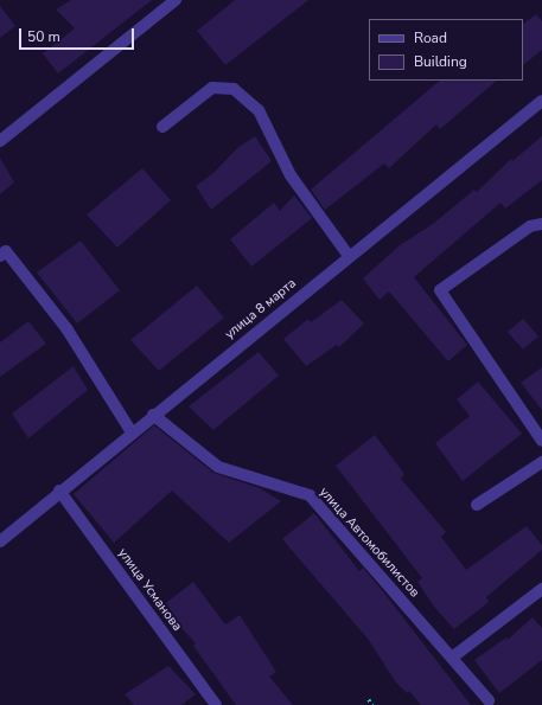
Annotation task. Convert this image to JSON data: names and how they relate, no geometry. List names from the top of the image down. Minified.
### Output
{"streets":{"street":["улица 8 марта","улица Автомобилистов","улица Усманова"]},"crossings":[["улица 8 марта","улица Автомобилистов"],["улица 8 марта","улица Усманова"]],"legend":["Road","Building"],"scale_bar":"50 m"}
